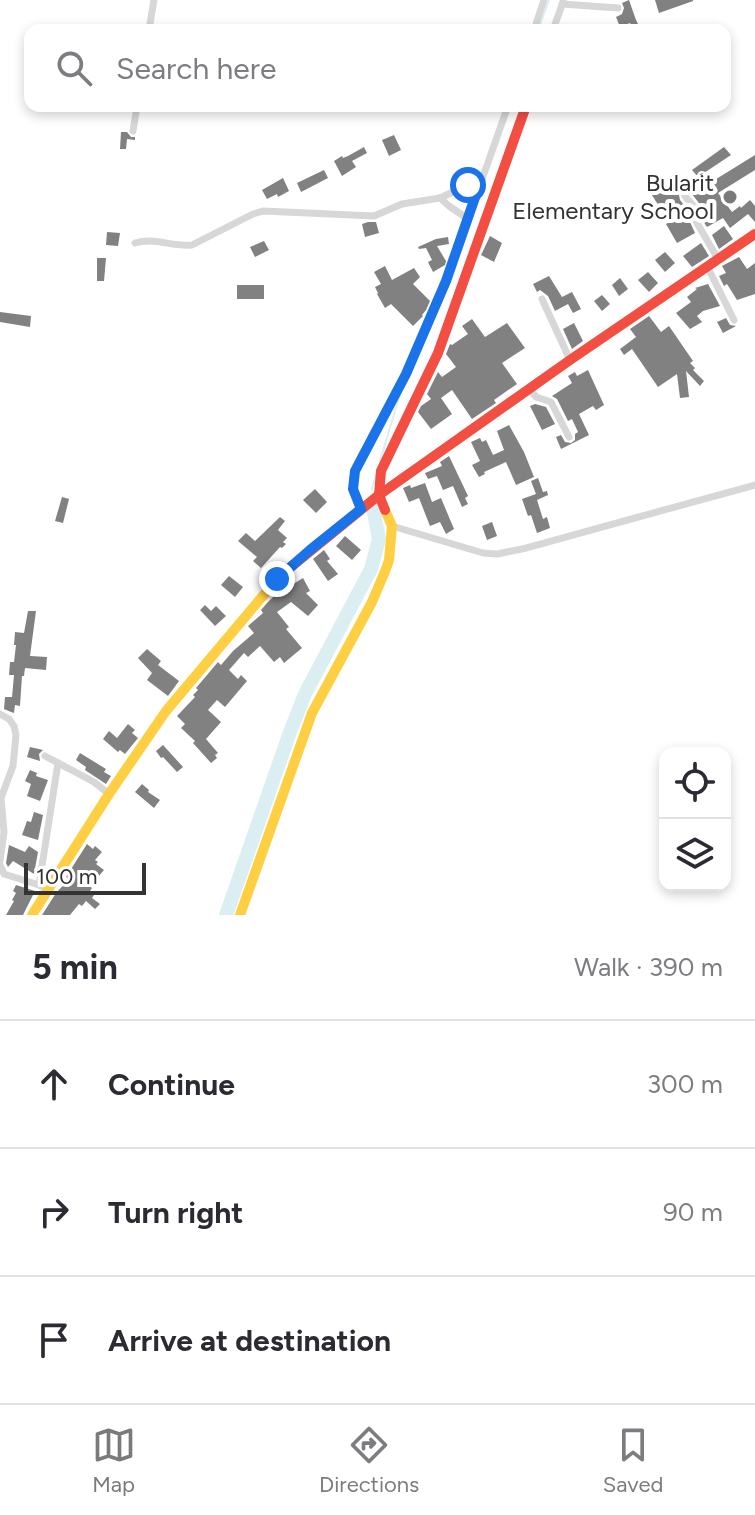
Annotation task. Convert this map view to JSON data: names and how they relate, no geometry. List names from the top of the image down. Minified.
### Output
{"places":["Bularit Elementary School"],"scale_bar":"100 m","page":{"search":"Search here","scale":"100 m","heading":["5 min","Walk · 390 m"],"list":[["Continue","300 m"],["Turn right","90 m"],"Arrive at destination"],"nav":["Map","Directions","Saved"]}}
